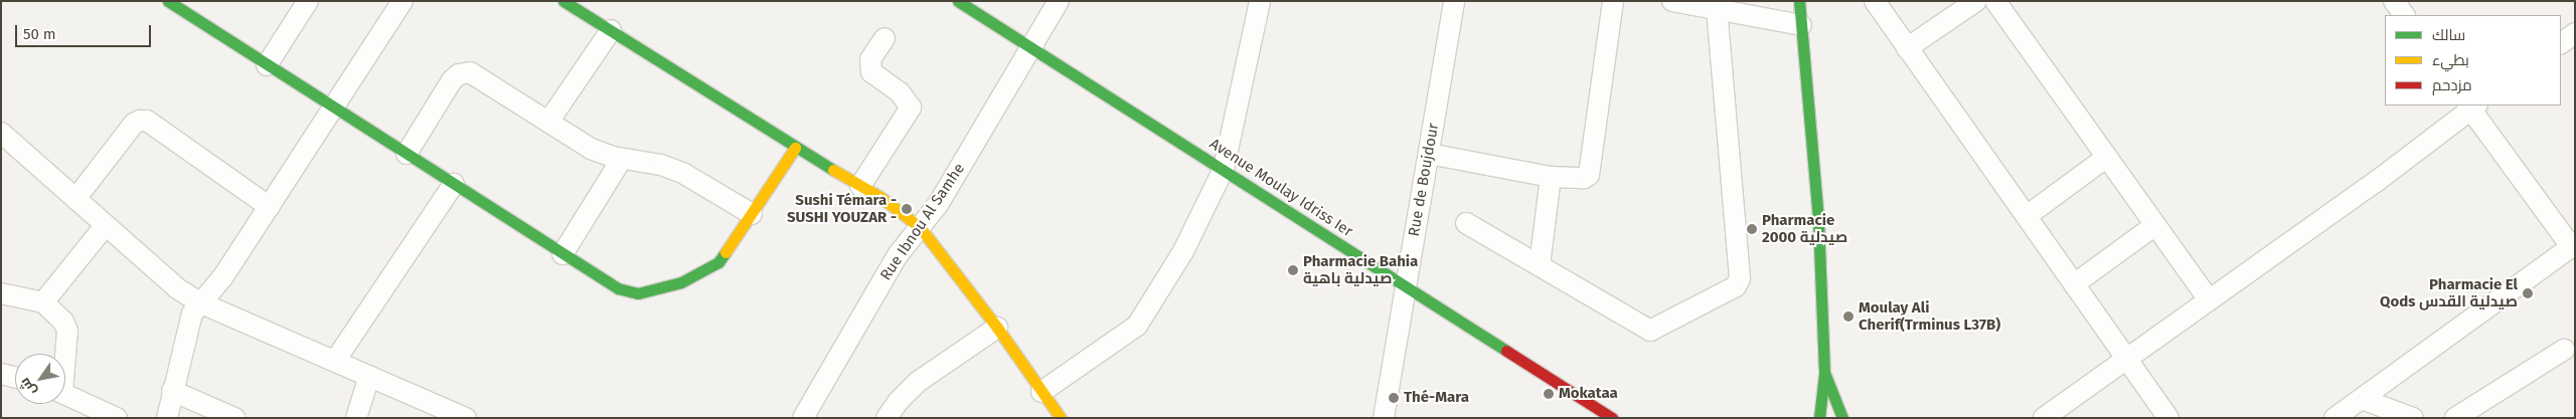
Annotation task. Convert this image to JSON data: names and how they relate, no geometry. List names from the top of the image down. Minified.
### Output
{"streets":{"street":["Rue de Boujdour","Avenue Moulay Idriss Ier","Rue Ibnou Al Samhe"]},"crossings":[["Rue de Boujdour","Avenue Moulay Idriss Ier"],["Avenue Moulay Idriss Ier","Rue Ibnou Al Samhe"]],"places":["Sushi Témara - SUSHI YOUZAR -","Pharmacie 2000 صيدلية","Pharmacie Bahia صيدلية باهية","Pharmacie El Qods صيدلية القدس","Moulay Ali Cherif(Trminus L37B)","Mokataa","Thé-Mara"],"legend":["سالك","بطيء","مزدحم"],"scale_bar":"50 m","north":"bottom left"}
